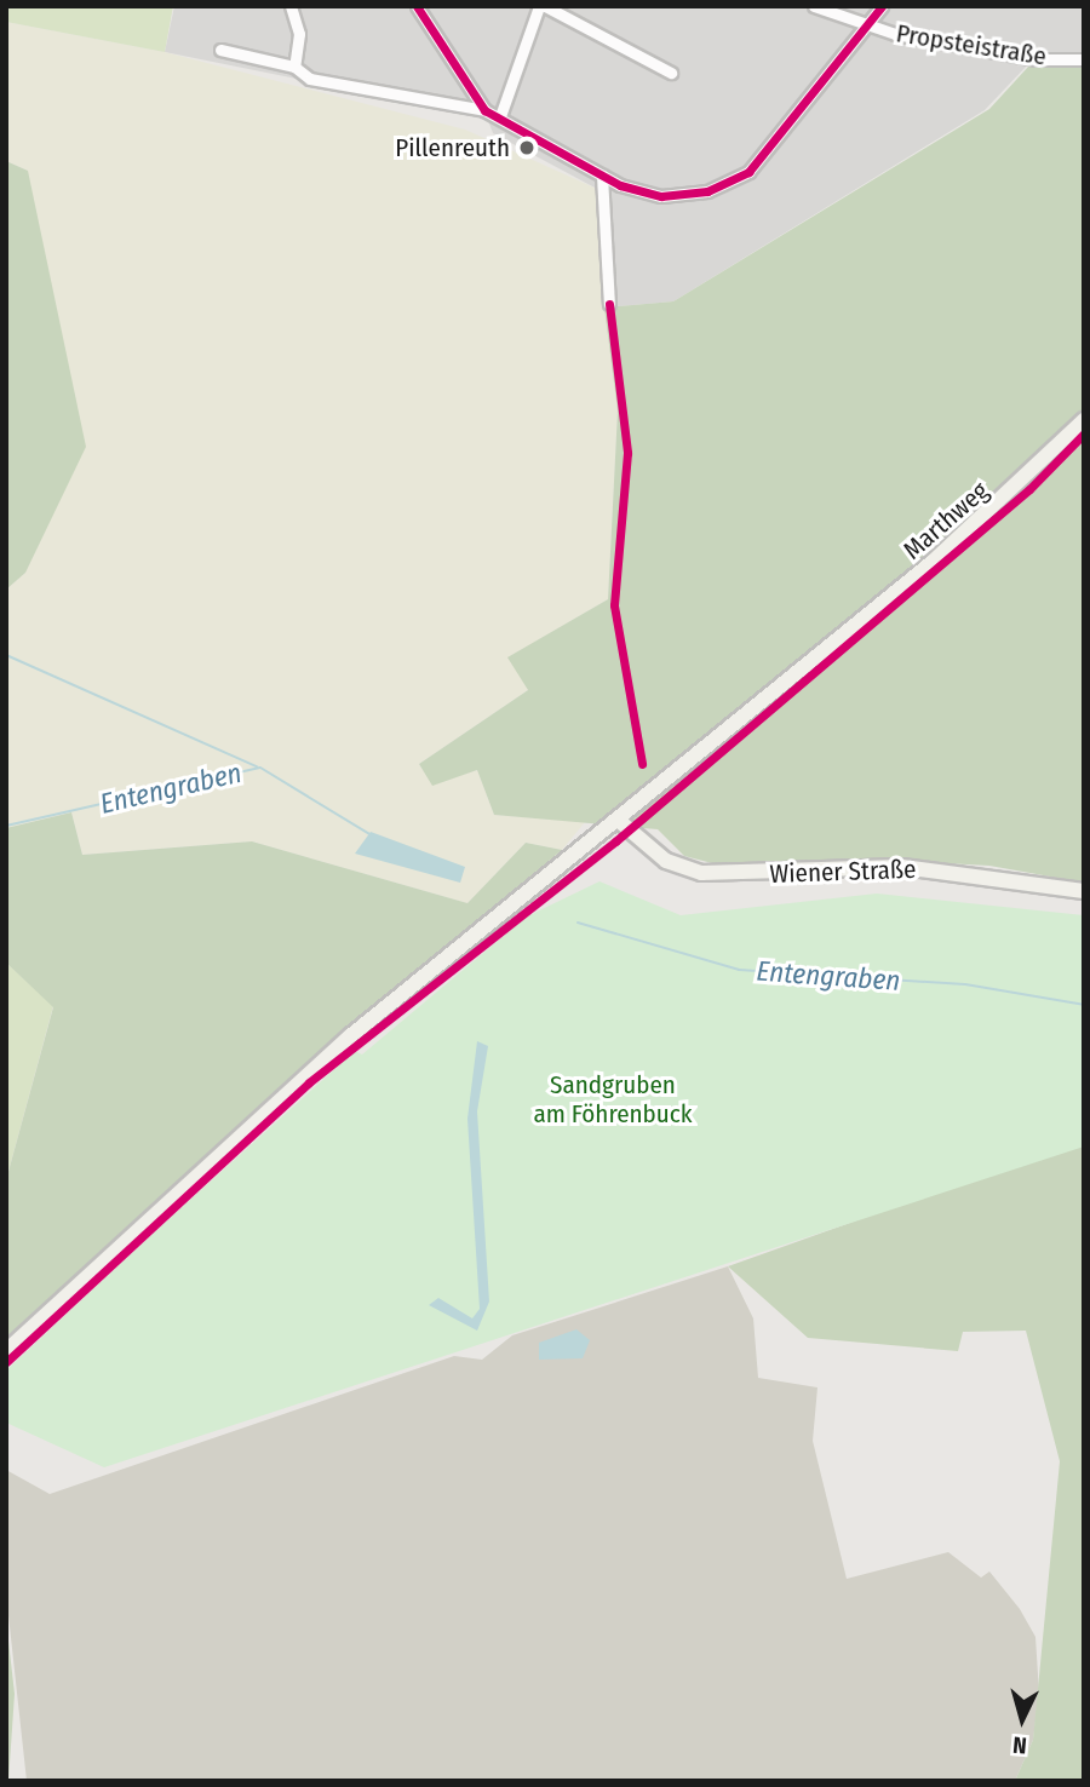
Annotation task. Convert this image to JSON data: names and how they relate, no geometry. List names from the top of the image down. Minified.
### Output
{"streets":{"main road":["Marthweg","Wiener Straße"],"street":["Propsteistraße"]},"crossings":[["Marthweg","Wiener Straße"]],"water":["Entengraben"],"parks":["Sandgruben am Föhrenbuck"],"places":["Pillenreuth"],"north":"bottom"}
